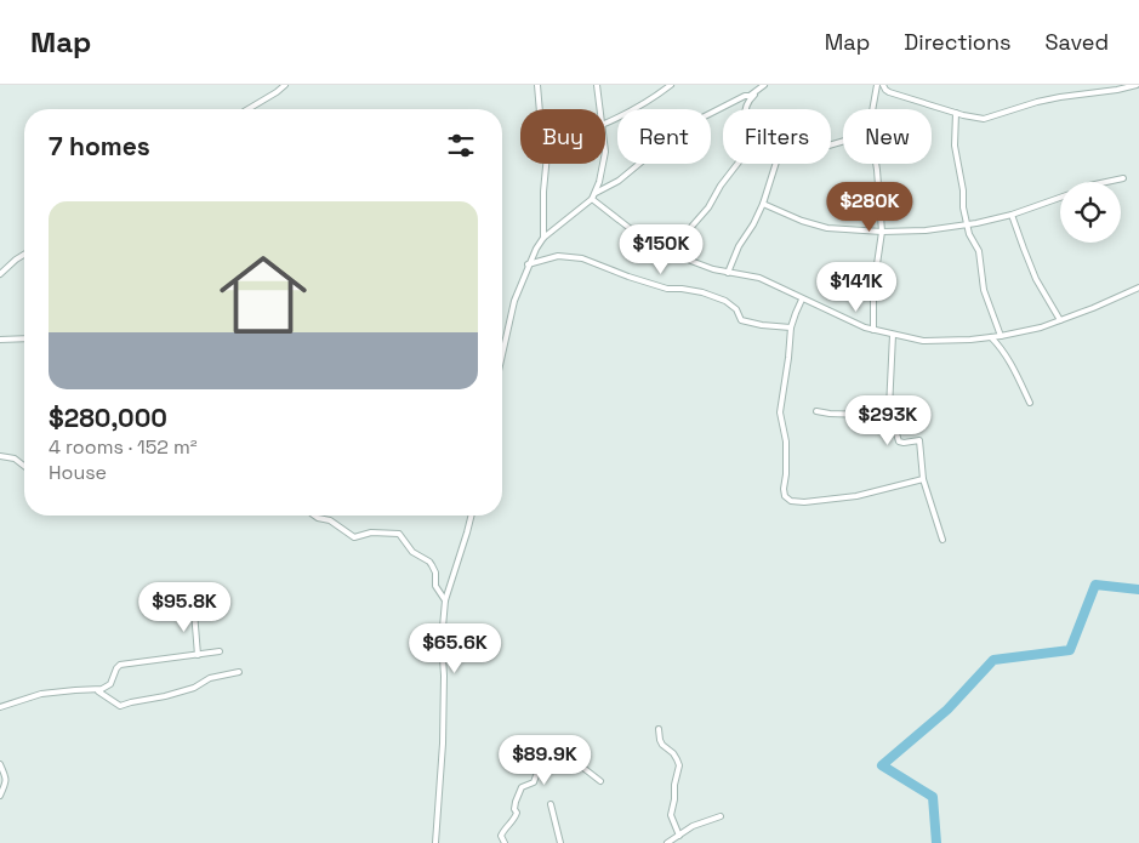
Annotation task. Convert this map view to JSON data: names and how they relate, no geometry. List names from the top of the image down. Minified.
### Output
{"page":{"header":"Map","nav":["Map","Directions","Saved"],"chip":["Buy","Rent","Filters","New"],"heading":"7 homes","price":["$280K","$150K","$141K","$293K","$95.8K","$65.6K","$89.9K"],"list":[{"name":"$280,000","note":"4 rooms · 152 m² · House"}]}}
